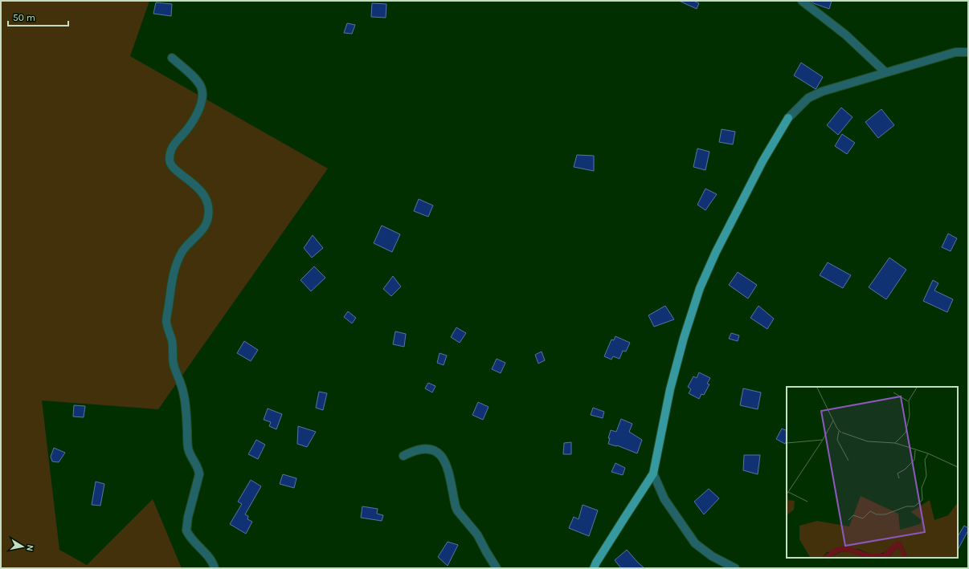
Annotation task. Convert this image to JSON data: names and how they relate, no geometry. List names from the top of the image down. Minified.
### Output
{"scale_bar":"50 m","north":"right"}
